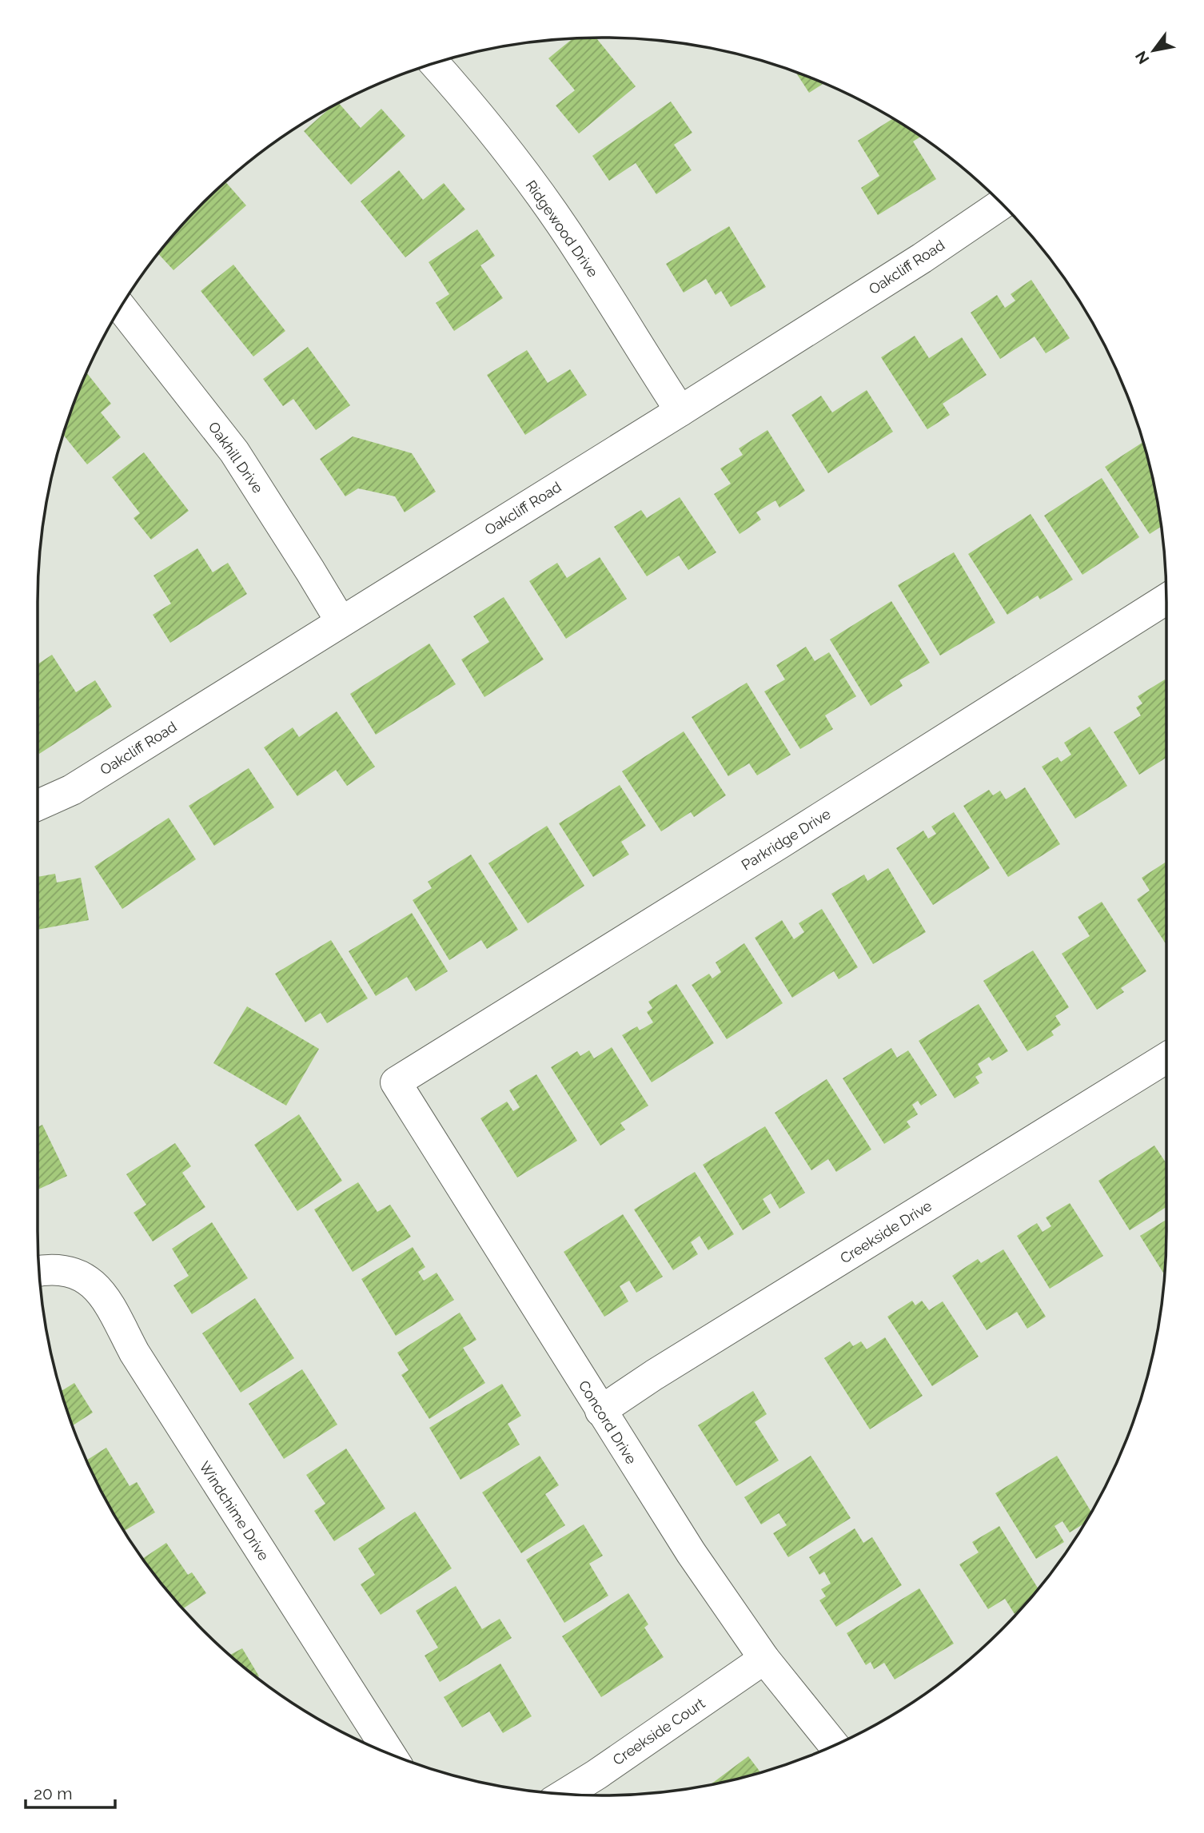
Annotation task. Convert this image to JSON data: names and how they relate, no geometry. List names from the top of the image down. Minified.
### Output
{"streets":{"street":["Ridgewood Drive","Oakcliff Road","Oakhill Drive","Parkridge Drive","Creekside Drive","Concord Drive","Windchime Drive","Creekside Court"]},"crossings":[["Ridgewood Drive","Oakcliff Road"],["Oakcliff Road","Oakhill Drive"],["Parkridge Drive","Concord Drive"],["Creekside Drive","Concord Drive"],["Concord Drive","Creekside Court"]],"scale_bar":"20 m","north":"bottom left"}
